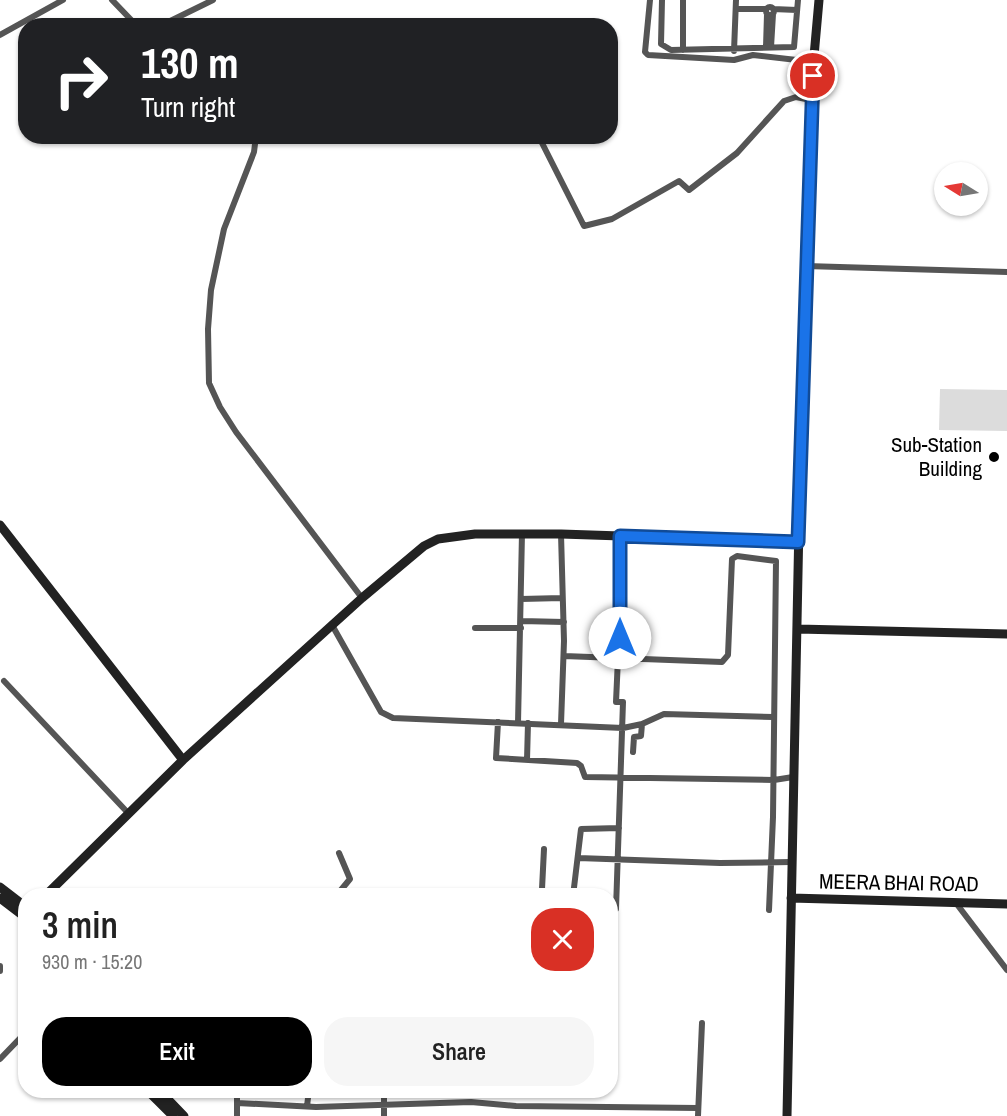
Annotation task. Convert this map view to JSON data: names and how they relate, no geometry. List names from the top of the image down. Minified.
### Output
{"streets":{"street":["MEERA BHAI ROAD"]},"places":["Sub-Station Building"],"north":"left","page":{"turn":["130 m","Turn right"],"heading":["3 min","930 m · 15:20"],"buttons":["Exit","Share"]}}
